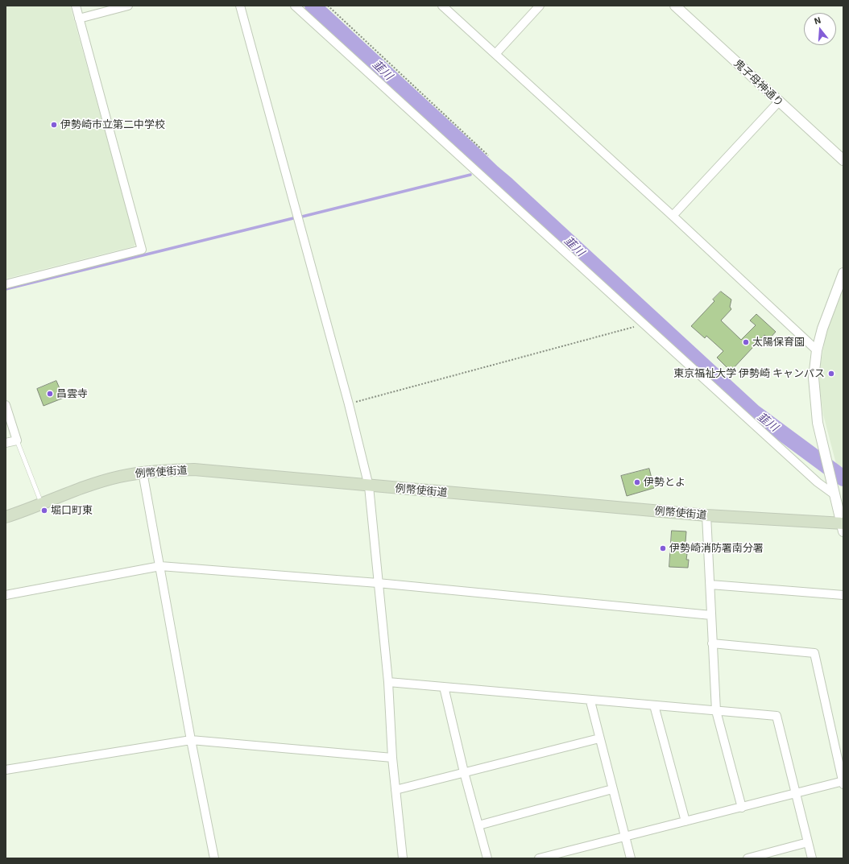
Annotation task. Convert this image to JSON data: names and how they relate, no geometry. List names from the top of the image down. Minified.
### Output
{"streets":{"main road":["例幣使街道"],"street":["鬼子母神通り"]},"water":["韮川"],"places":["伊勢崎市立第二中学校","太陽保育園","東京福祉大学 伊勢崎 キャンパス","昌雲寺","伊勢とよ","堀口町東","伊勢崎消防署南分署"],"north":"top"}
